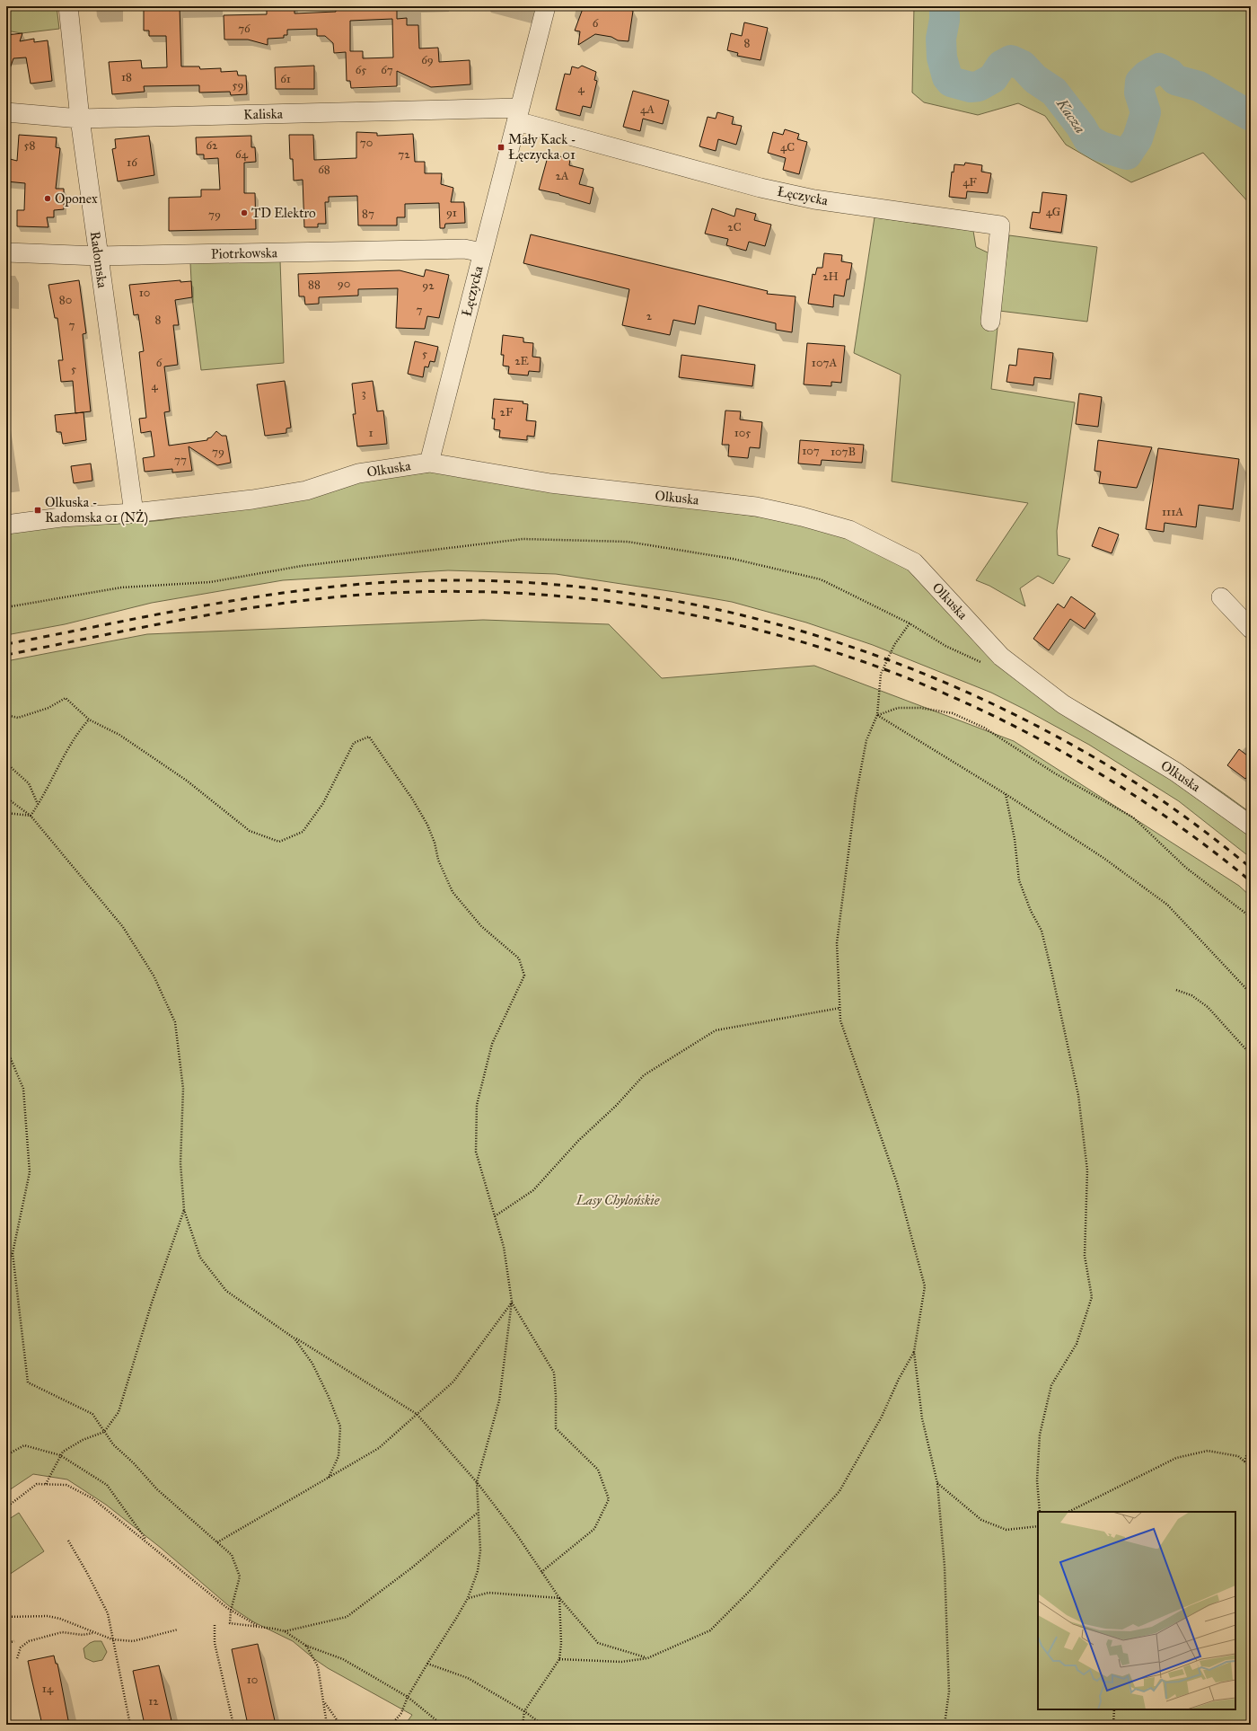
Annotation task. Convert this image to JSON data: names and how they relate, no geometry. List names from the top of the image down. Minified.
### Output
{"streets":{"street":["Kaliska","Łęczycka","Piotrkowska","Radomska","Olkuska"]},"crossings":[["Kaliska","Łęczycka"],["Kaliska","Radomska"],["Łęczycka","Piotrkowska"],["Łęczycka","Olkuska"],["Piotrkowska","Radomska"],["Radomska","Olkuska"]],"water":["Kacza"],"parks":["Lasy Chylońskie"],"places":{"transit":["Mały Kack - Łęczycka 01","Olkuska - Radomska 01 (NŻ)"],"other":["Oponex","TD Elektro"]},"house_numbers":["6","76","8","69","65","67","18","61","59","4","4A","70","58","62","4C","64","72","16","68","2A","4F","4G","91","87","79","2C","2H","90","88","92","10","80","7","2","8","7","5","2E","6","107A","5","4","3","2F","1","105","107","79","107B","77","111A","10","14","12"]}
